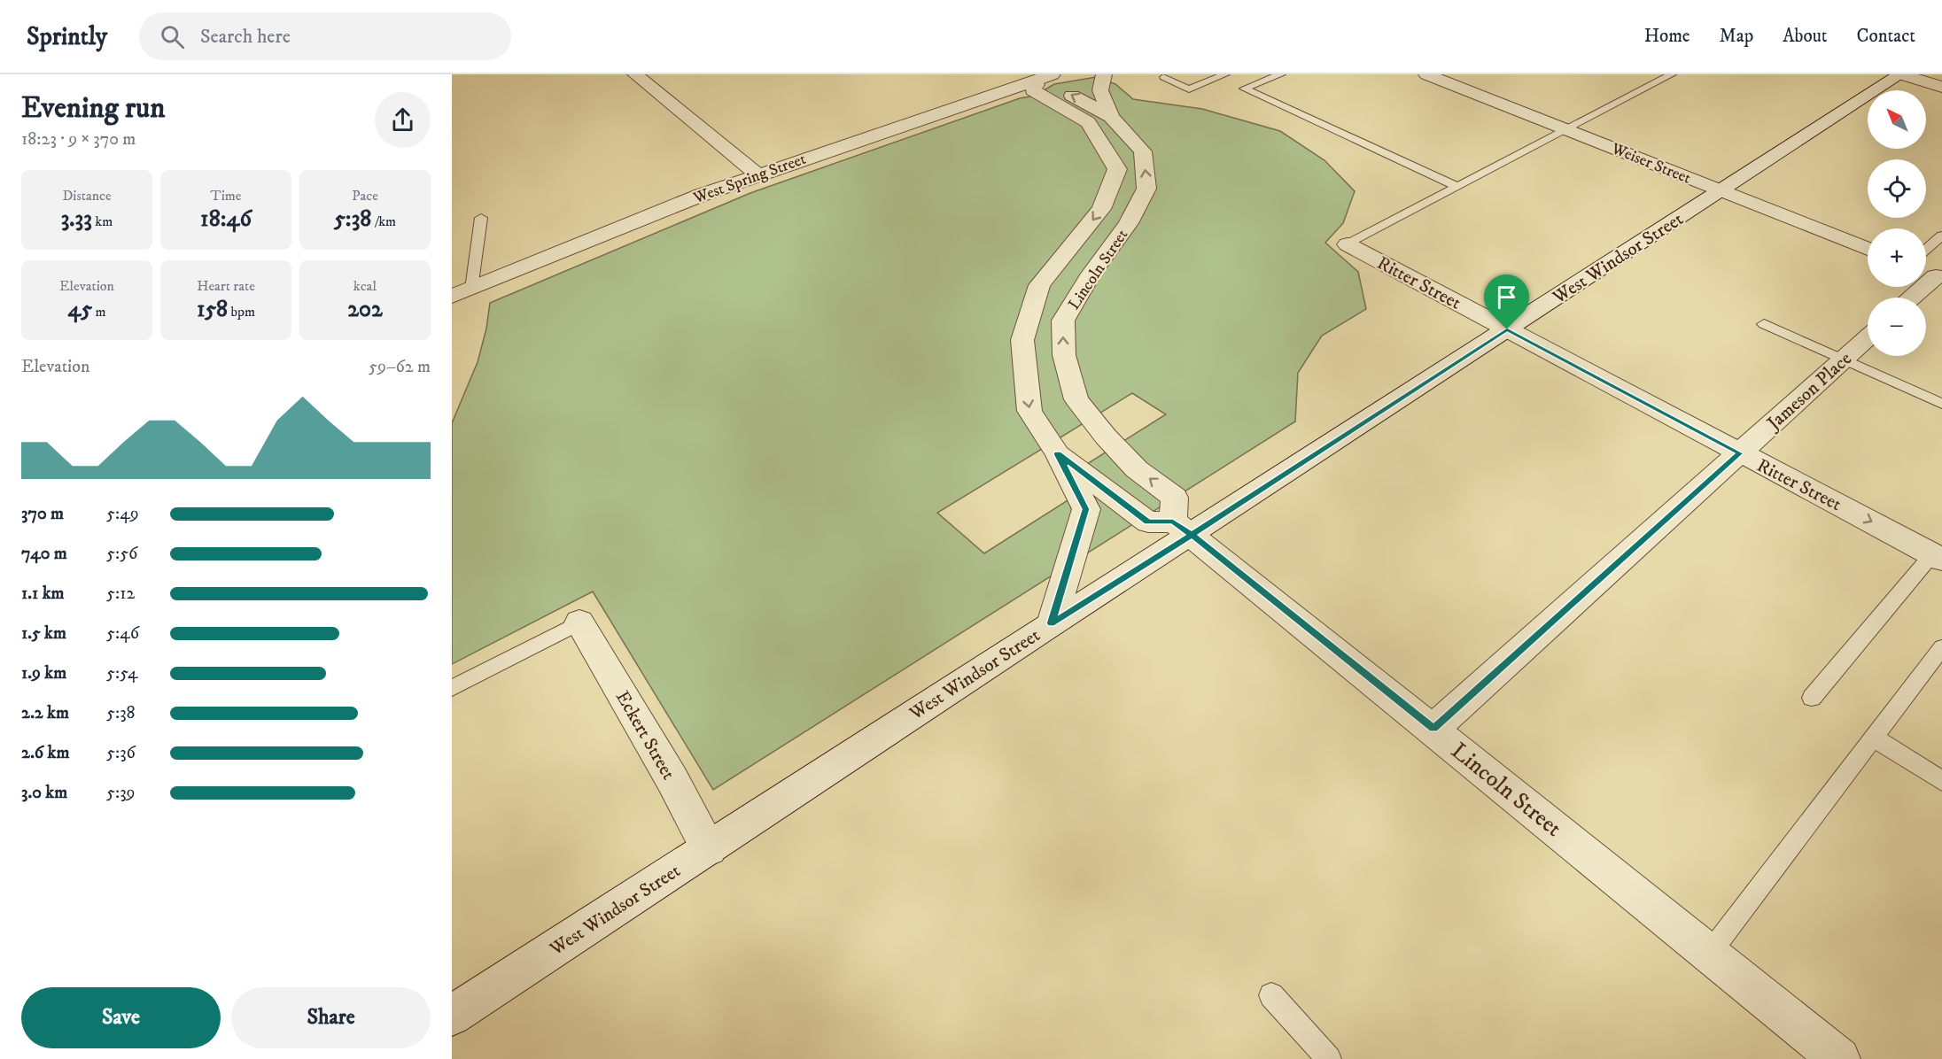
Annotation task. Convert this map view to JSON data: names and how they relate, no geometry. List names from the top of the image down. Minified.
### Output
{"streets":{"street":["Weiser Street","West Spring Street","West Windsor Street","Lincoln Street","Ritter Street","Jameson Place","Eckert Street"]},"crossings":[["Weiser Street","West Windsor Street"],["West Spring Street","Lincoln Street"],["West Windsor Street","Lincoln Street"],["West Windsor Street","Ritter Street"],["West Windsor Street","Eckert Street"],["Lincoln Street","Jameson Place"],["Ritter Street","Jameson Place"]],"north":"top left","page":{"header":"Sprintly","search":"Search here","nav":["Home","Map","About","Contact"],"heading":["Evening run","18:23 · 9 × 370 m"],"map_buttons":["+","−"],"stats":[["Distance","3.33 km"],["Time","18:46"],["Pace","5:38 /km"],["Elevation","45 m"],["Heart rate","158 bpm"],["kcal","202"]],"chart":["Elevation","59–62 m"],"list":[{"name":"370 m","note":"5:49"},{"name":"740 m","note":"5:56"},{"name":"1.1 km","note":"5:12"},{"name":"1.5 km","note":"5:46"},{"name":"1.9 km","note":"5:54"},{"name":"2.2 km","note":"5:38"},{"name":"2.6 km","note":"5:36"},{"name":"3.0 km","note":"5:39"}],"buttons":["Save","Share"]}}
